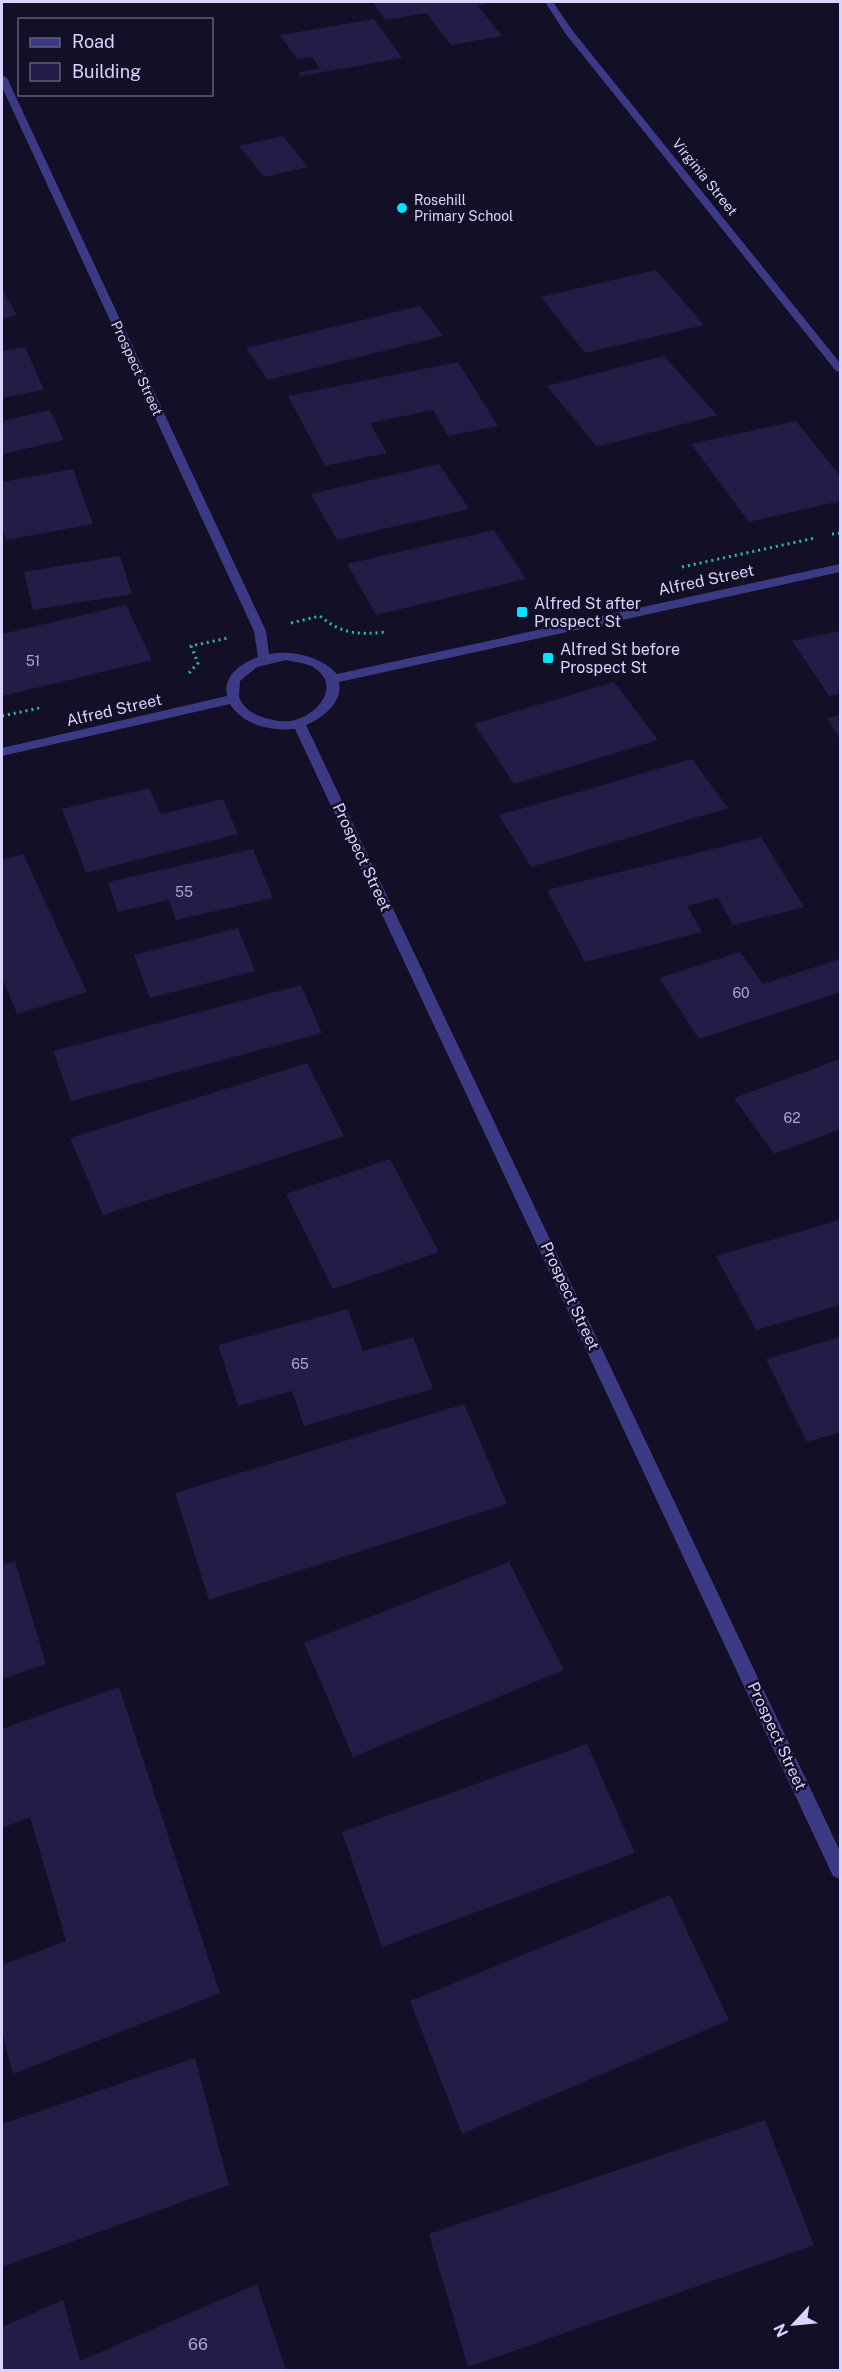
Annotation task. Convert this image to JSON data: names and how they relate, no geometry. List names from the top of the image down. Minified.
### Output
{"streets":{"street":["Virginia Street","Prospect Street","Alfred Street"]},"crossings":[["Prospect Street","Alfred Street"]],"places":{"other":["Rosehill Primary School"],"transit":["Alfred St after Prospect St","Alfred St before Prospect St"]},"house_numbers":["51","55","60","62","65","66"],"legend":["Road","Building"],"north":"bottom left"}
